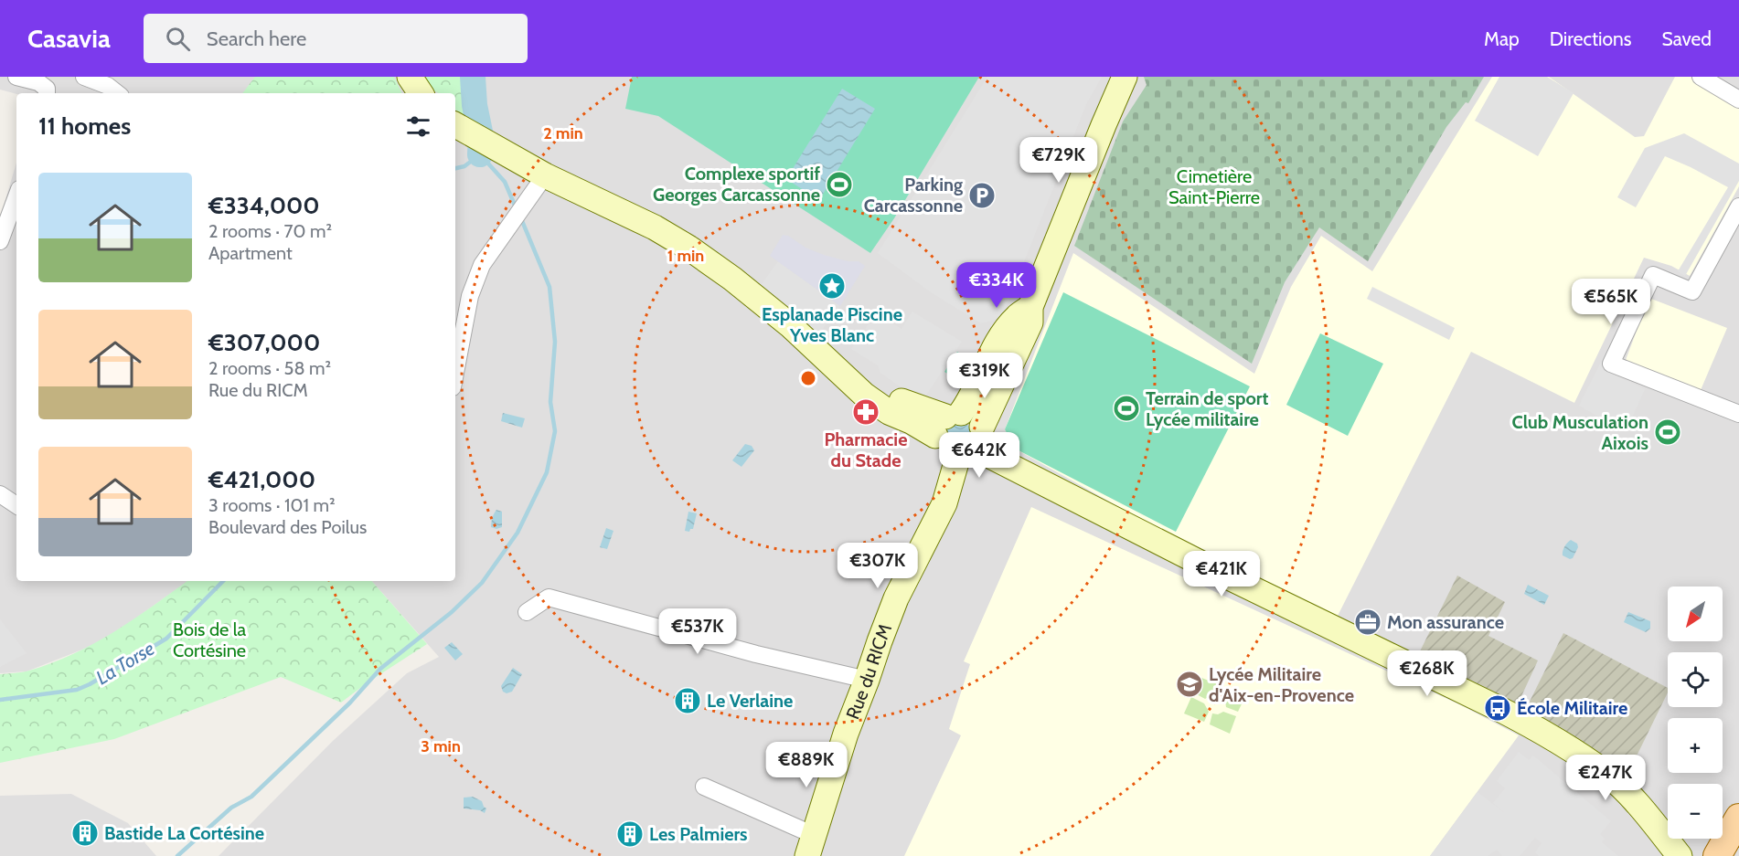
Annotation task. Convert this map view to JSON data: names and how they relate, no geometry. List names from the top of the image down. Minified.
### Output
{"streets":{"street":["Rue du RICM"]},"water":["La Torse"],"parks":["Cimetière Saint-Pierre","Bois de la Cortésine"],"places":{"sports":["Complexe sportif Georges Carcassonne","Terrain de sport Lycée militaire","Club Musculation Aixois"],"parking":["Parking Carcassonne"],"place":["Esplanade Piscine Yves Blanc"],"pharmacy":["Pharmacie du Stade"],"office":["Mon assurance"],"school or university":["Lycée Militaire d'Aix-en-Provence"],"building":["Le Verlaine","Bastide La Cortésine","Les Palmiers"],"bus stop":["École Militaire"]},"north":"bottom left","page":{"header":"Casavia","search":"Search here","nav":["Map","Directions","Saved"],"heading":"11 homes","price":["€729K","€334K","€565K","€319K","€642K","€307K","€421K","€537K","€268K","€889K","€247K"],"list":[{"name":"€334,000","note":"2 rooms · 70 m² · Apartment"},{"name":"€307,000","note":"2 rooms · 58 m² · Rue du RICM"},{"name":"€421,000","note":"3 rooms · 101 m² · Boulevard des Poilus"}],"map_buttons":["+","−"]},"rings":["2 min","1 min","3 min"]}
